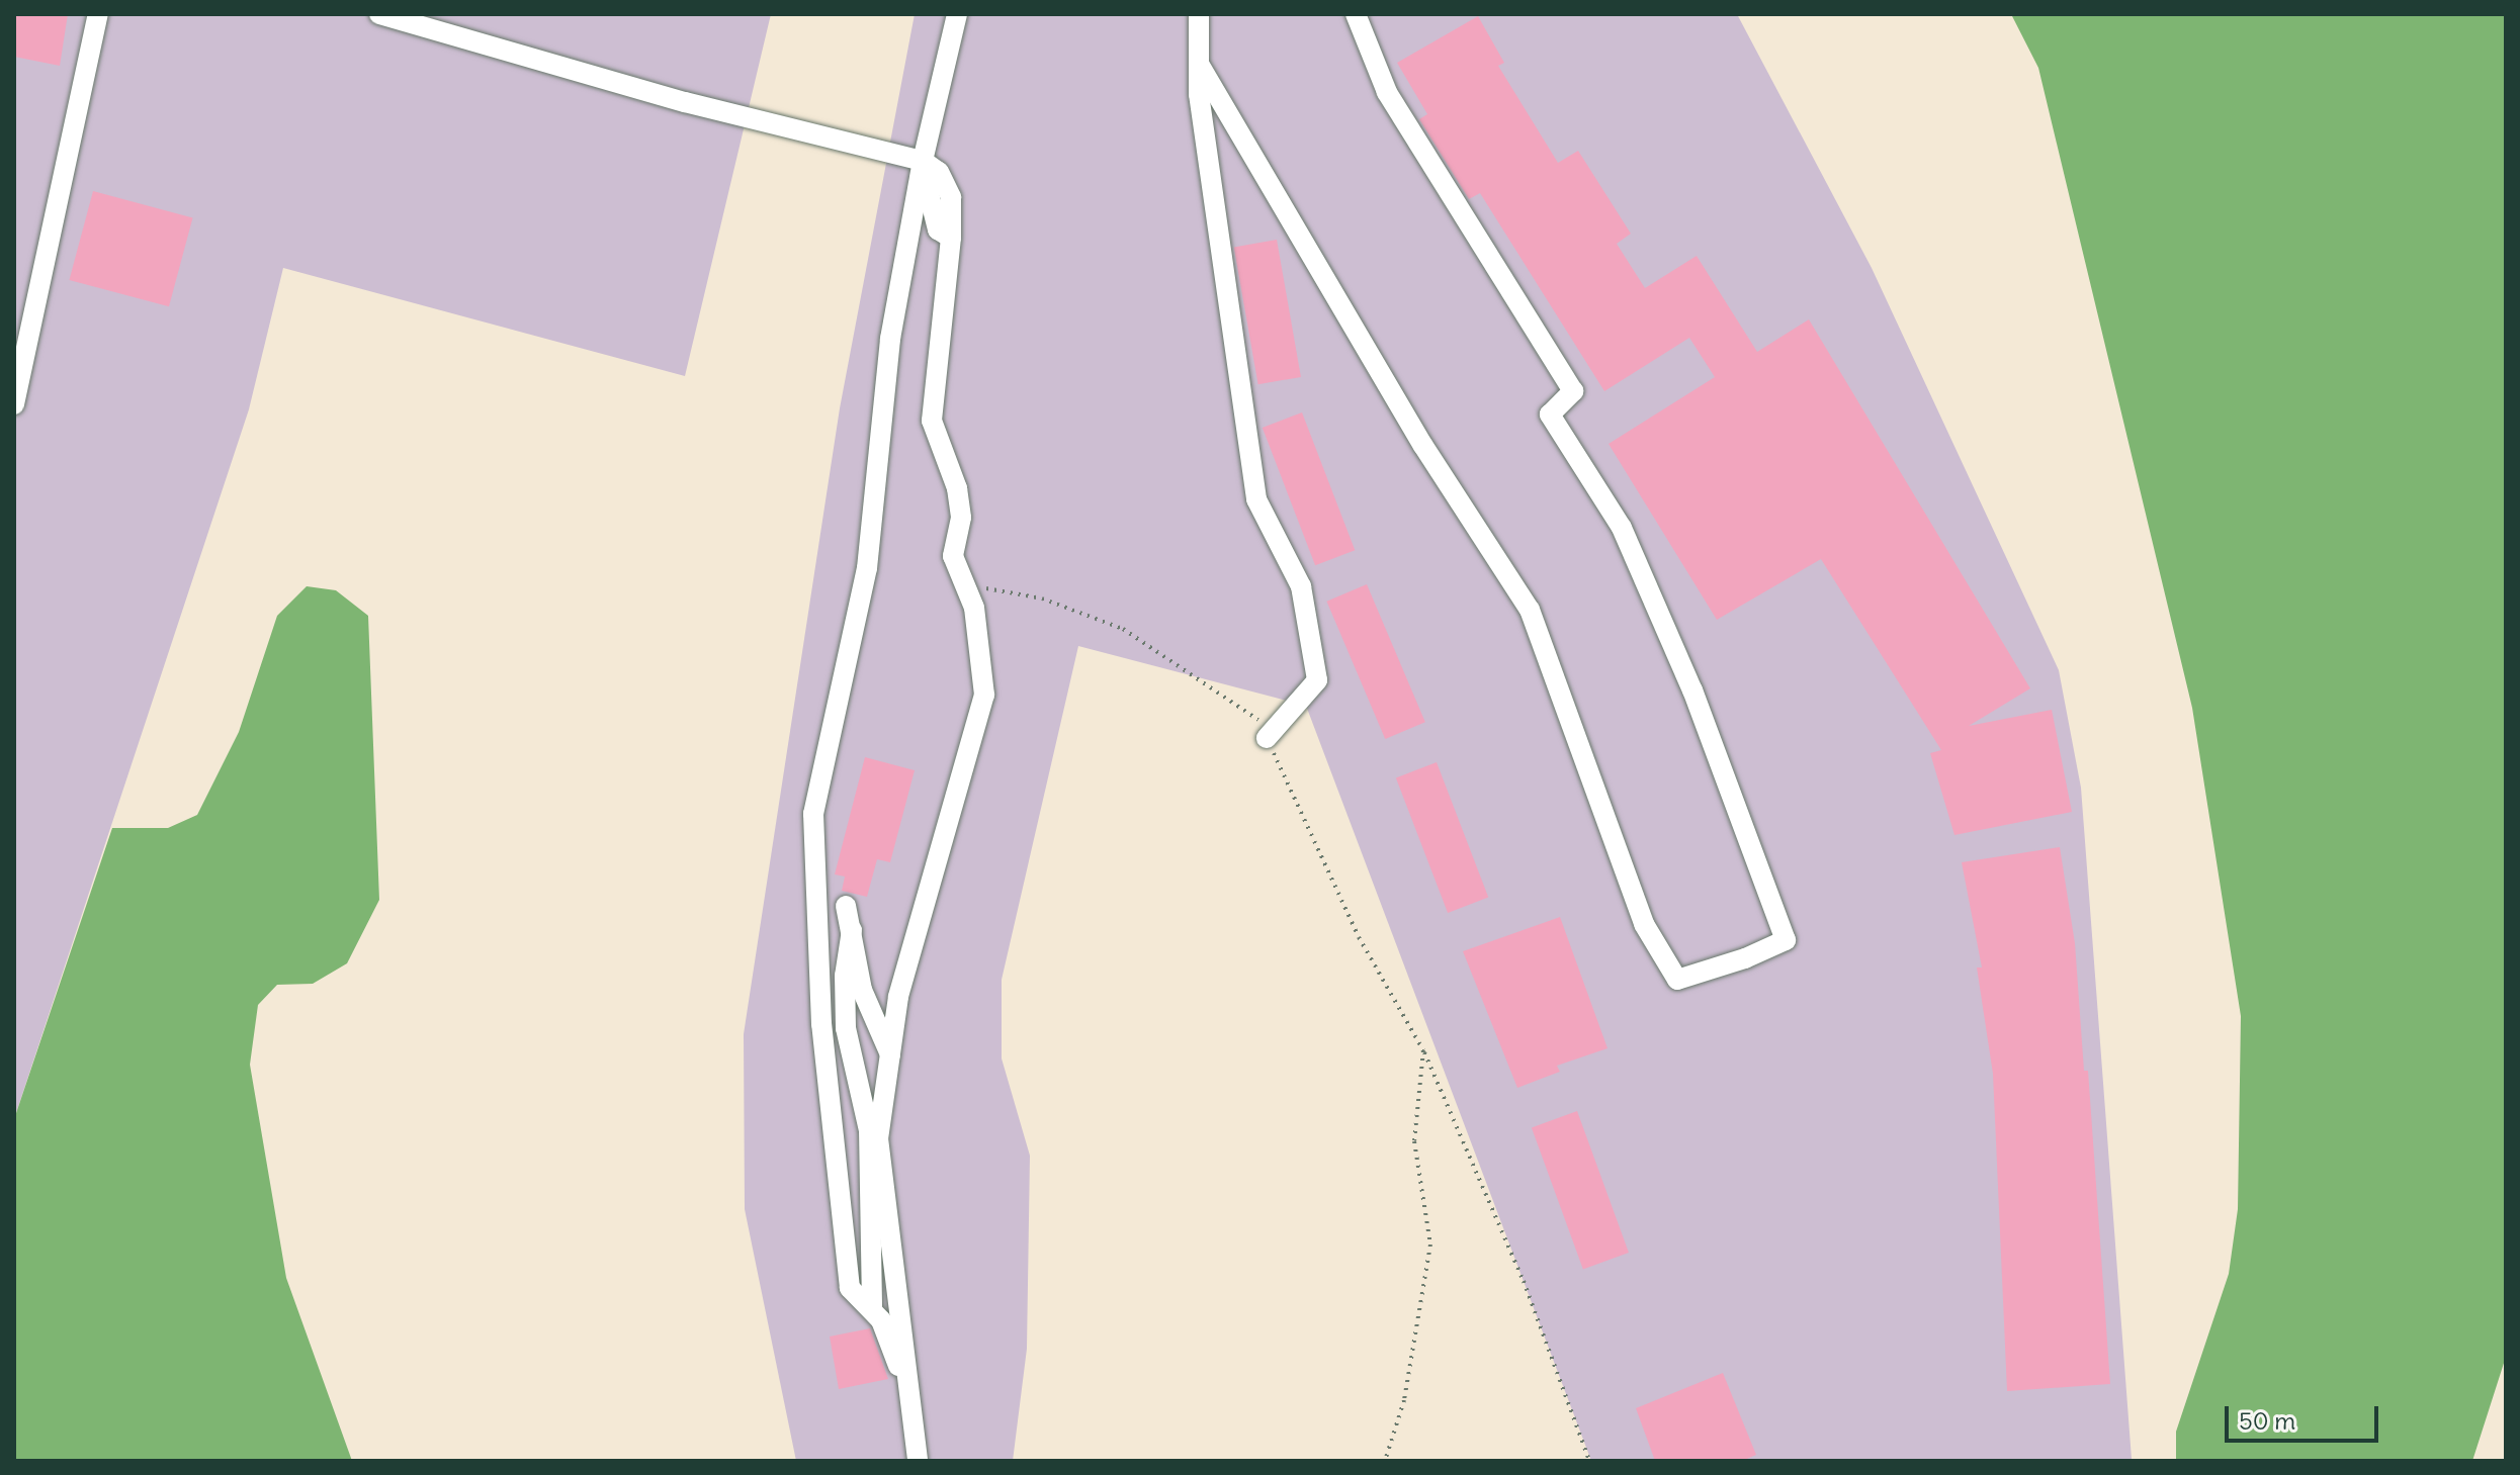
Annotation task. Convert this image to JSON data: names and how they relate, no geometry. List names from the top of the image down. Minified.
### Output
{"scale_bar":"50 m"}
